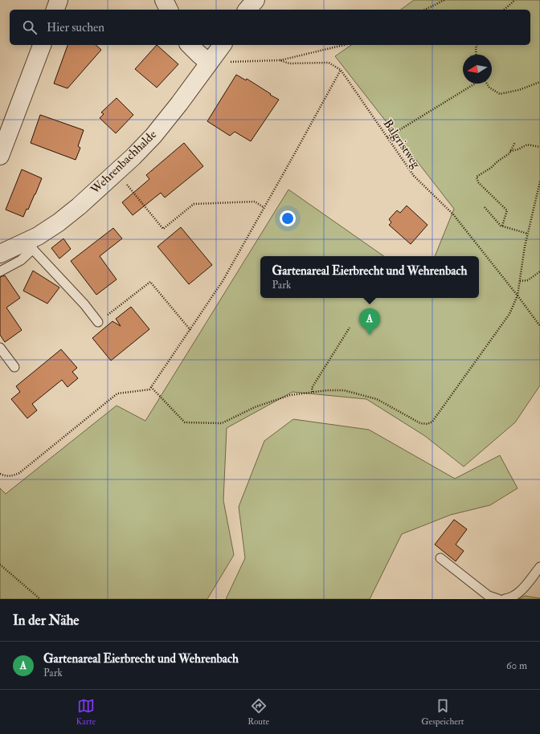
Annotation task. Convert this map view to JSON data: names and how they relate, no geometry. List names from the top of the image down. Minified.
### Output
{"streets":{"street":["Wehrenbachhalde"],"path":["Balgristweg"]},"north":"left","page":{"search":"Hier suchen","popup":["Gartenareal Eierbrecht und Wehrenbach","Park"],"pins":"A","heading":"In der Nähe","list":[{"mark":"A","name":"Gartenareal Eierbrecht und Wehrenbach","note":"Park","value":"60 m"}],"nav":["Karte","Route","Gespeichert"]}}
